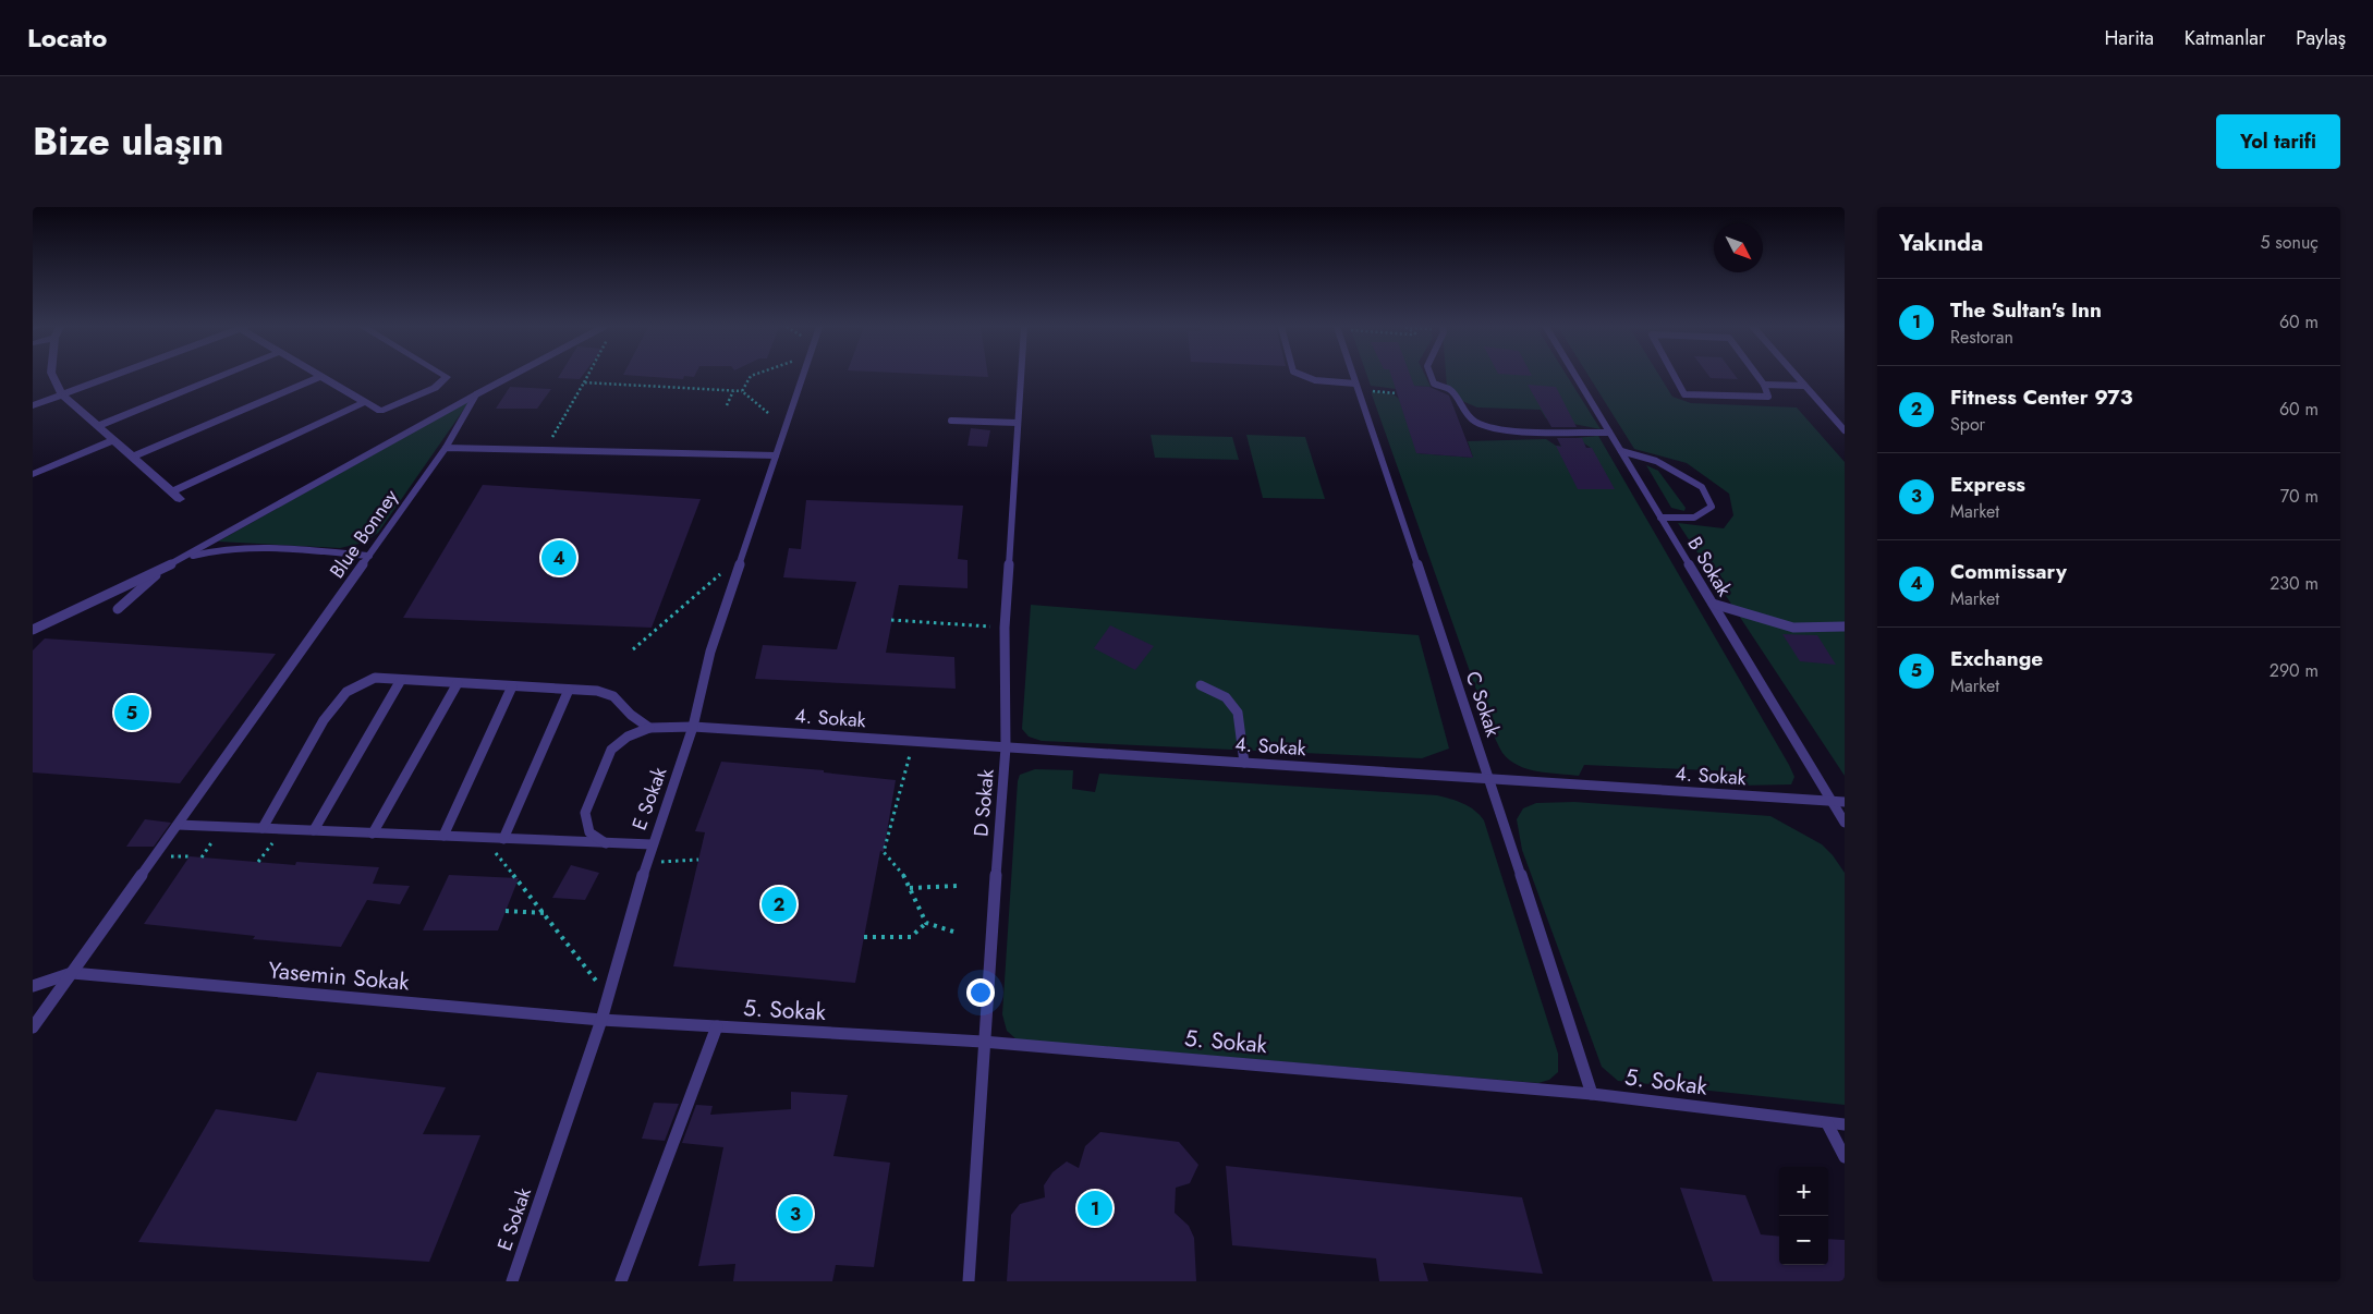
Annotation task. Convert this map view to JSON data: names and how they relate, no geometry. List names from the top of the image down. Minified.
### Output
{"streets":{"lane":["Blue Bonney","B Sokak","C Sokak","4. Sokak","E Sokak","D Sokak","Yasemin Sokak","5. Sokak"]},"crossings":[["B Sokak","4. Sokak"],["C Sokak","4. Sokak"],["C Sokak","5. Sokak"],["4. Sokak","E Sokak"],["4. Sokak","D Sokak"],["E Sokak","Yasemin Sokak"],["E Sokak","5. Sokak"],["D Sokak","5. Sokak"],["Yasemin Sokak","5. Sokak"]],"north":"bottom right","page":{"header":"Locato","nav":["Harita","Katmanlar","Paylaş"],"title":"Bize ulaşın","buttons":"Yol tarifi","heading":["Yakında","5 sonuç"],"list":[{"mark":"1","name":"The Sultan's Inn","note":"Restoran","value":"60 m"},{"mark":"2","name":"Fitness Center 973","note":"Spor","value":"60 m"},{"mark":"3","name":"Express","note":"Market","value":"70 m"},{"mark":"4","name":"Commissary","note":"Market","value":"230 m"},{"mark":"5","name":"Exchange","note":"Market","value":"290 m"}],"pins":["4","5","2","1","3"],"map_buttons":["+","−"]}}
